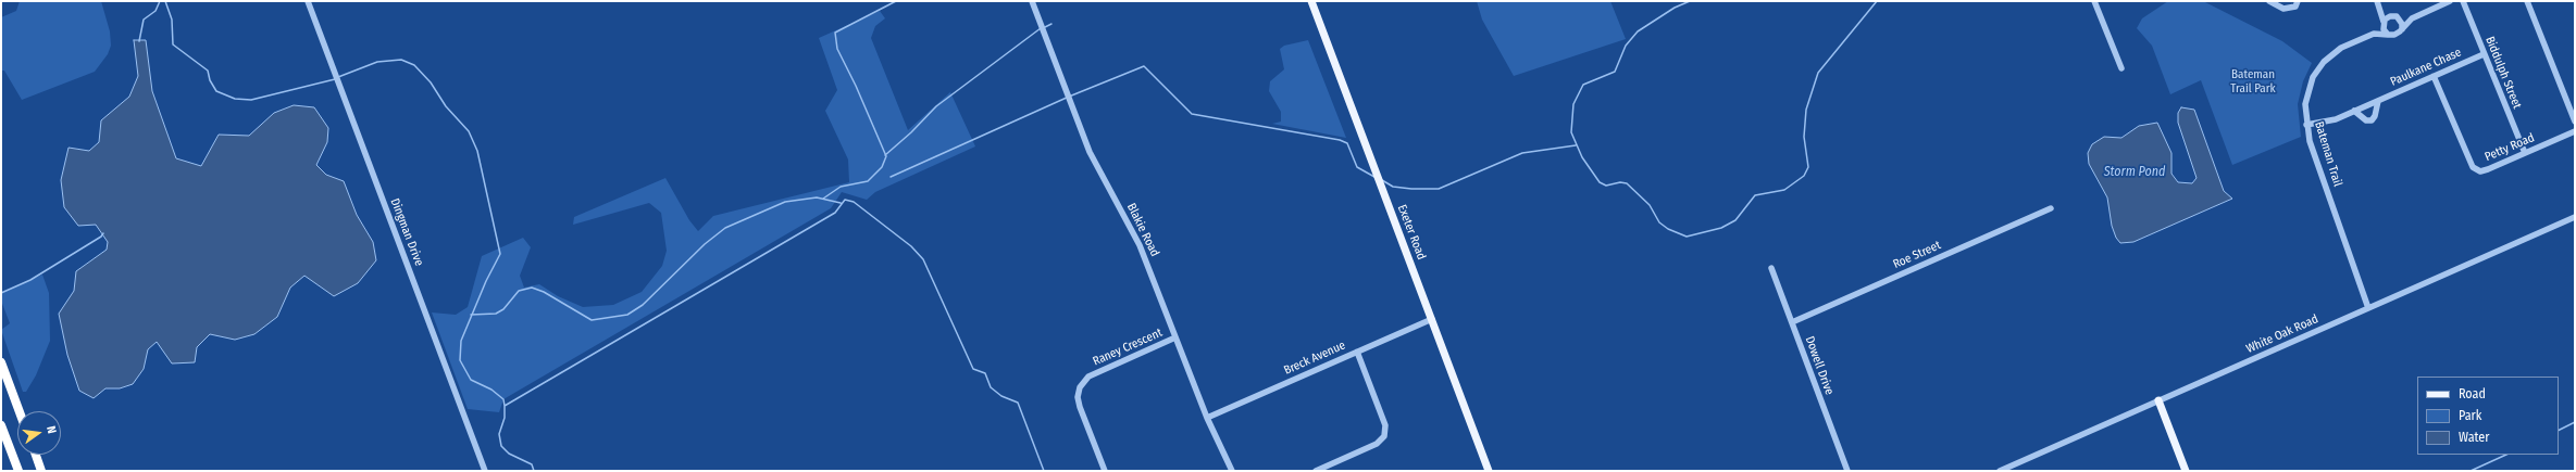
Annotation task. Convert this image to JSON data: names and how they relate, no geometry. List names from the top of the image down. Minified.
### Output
{"streets":{"main road":["Exeter Road"],"street":["Paulkane Chase","Biddulph Street","Petty Road","Bateman Trail","Blakie Road","Dingman Drive","Roe Street","White Oak Road","Raney Crescent","Breck Avenue","Dowell Drive"]},"crossings":[["Paulkane Chase","Biddulph Street"],["Paulkane Chase","Petty Road"],["Paulkane Chase","Bateman Trail"],["Biddulph Street","Petty Road"],["Bateman Trail","White Oak Road"],["Blakie Road","Raney Crescent"],["Blakie Road","Breck Avenue"],["Exeter Road","Breck Avenue"],["Roe Street","Dowell Drive"]],"water":["Storm Pond"],"parks":["Bateman Trail Park"],"legend":["Road","Park","Water"],"north":"right"}
